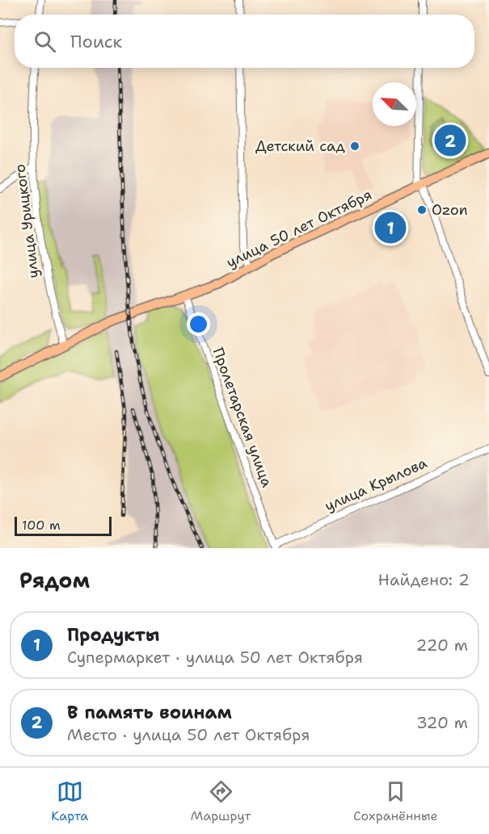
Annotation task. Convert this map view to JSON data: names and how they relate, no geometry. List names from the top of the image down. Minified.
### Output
{"streets":{"main road":["улица 50 лет Октября"],"street":["улица Урицкого","Пролетарская улица","улица Крылова"]},"crossings":[["улица Урицкого","улица 50 лет Октября"],["улица 50 лет Октября","Пролетарская улица"],["Пролетарская улица","улица Крылова"]],"places":["Детский сад","Ozon"],"scale_bar":"100 m","north":"top left","page":{"search":"Поиск","pins":["2","1"],"scale":"100 m","heading":["Рядом","Найдено: 2"],"list":[{"mark":"1","name":"Продукты","note":"Супермаркет · улица 50 лет Октября","value":"220 m"},{"mark":"2","name":"В память воинам","note":"Место · улица 50 лет Октября","value":"320 m"}],"nav":["Карта","Маршрут","Сохранённые"]}}
